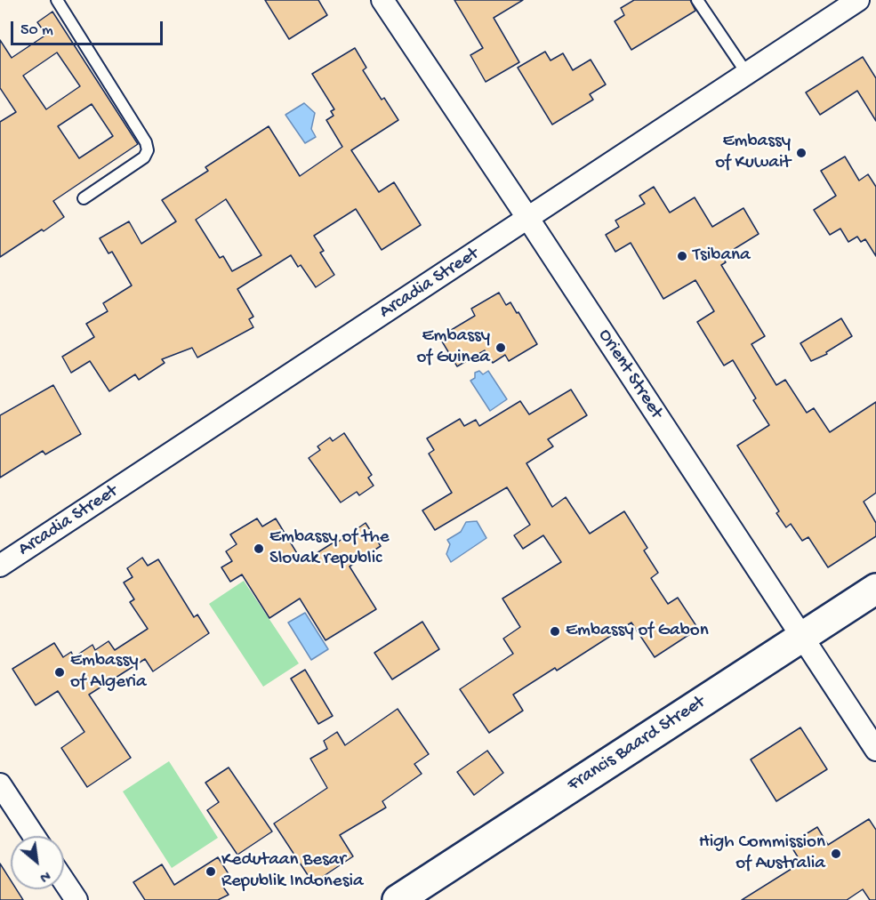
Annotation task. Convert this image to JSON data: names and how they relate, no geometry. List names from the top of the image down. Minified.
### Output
{"streets":{"main road":["Francis Baard Street"],"street":["Arcadia Street","Orient Street"]},"crossings":[["Arcadia Street","Orient Street"],["Orient Street","Francis Baard Street"]],"places":["Embassy of Kuwait","Tsibana","Embassy of Guinea","Embassy of the Slovak republic","Embassy of Gabon","Embassy of Algeria","High Commission of Australia","Kedutaan Besar Republik Indonesia"],"scale_bar":"50 m","north":"bottom right"}
